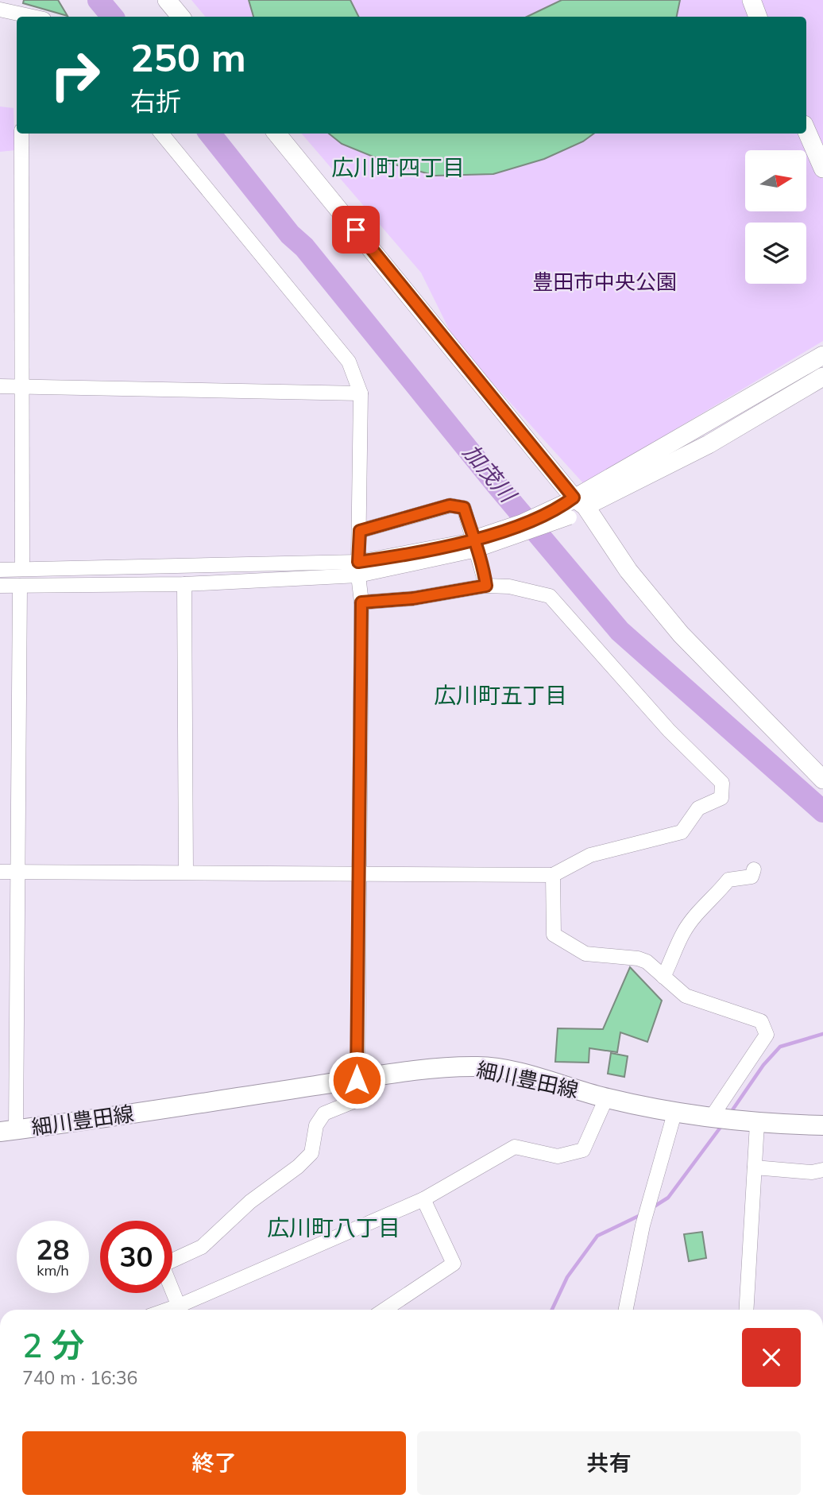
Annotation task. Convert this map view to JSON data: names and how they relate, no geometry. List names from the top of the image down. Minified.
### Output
{"streets":{"main road":["細川豊田線"]},"districts":["広川町四丁目","広川町五丁目","広川町八丁目"],"water":["加茂川"],"parks":["豊田市中央公園"],"north":"right","page":{"turn":["250 m","右折"],"speed":"28 km/h","limit":"30","heading":["2 分","740 m · 16:36"],"buttons":["終了","共有"]}}
